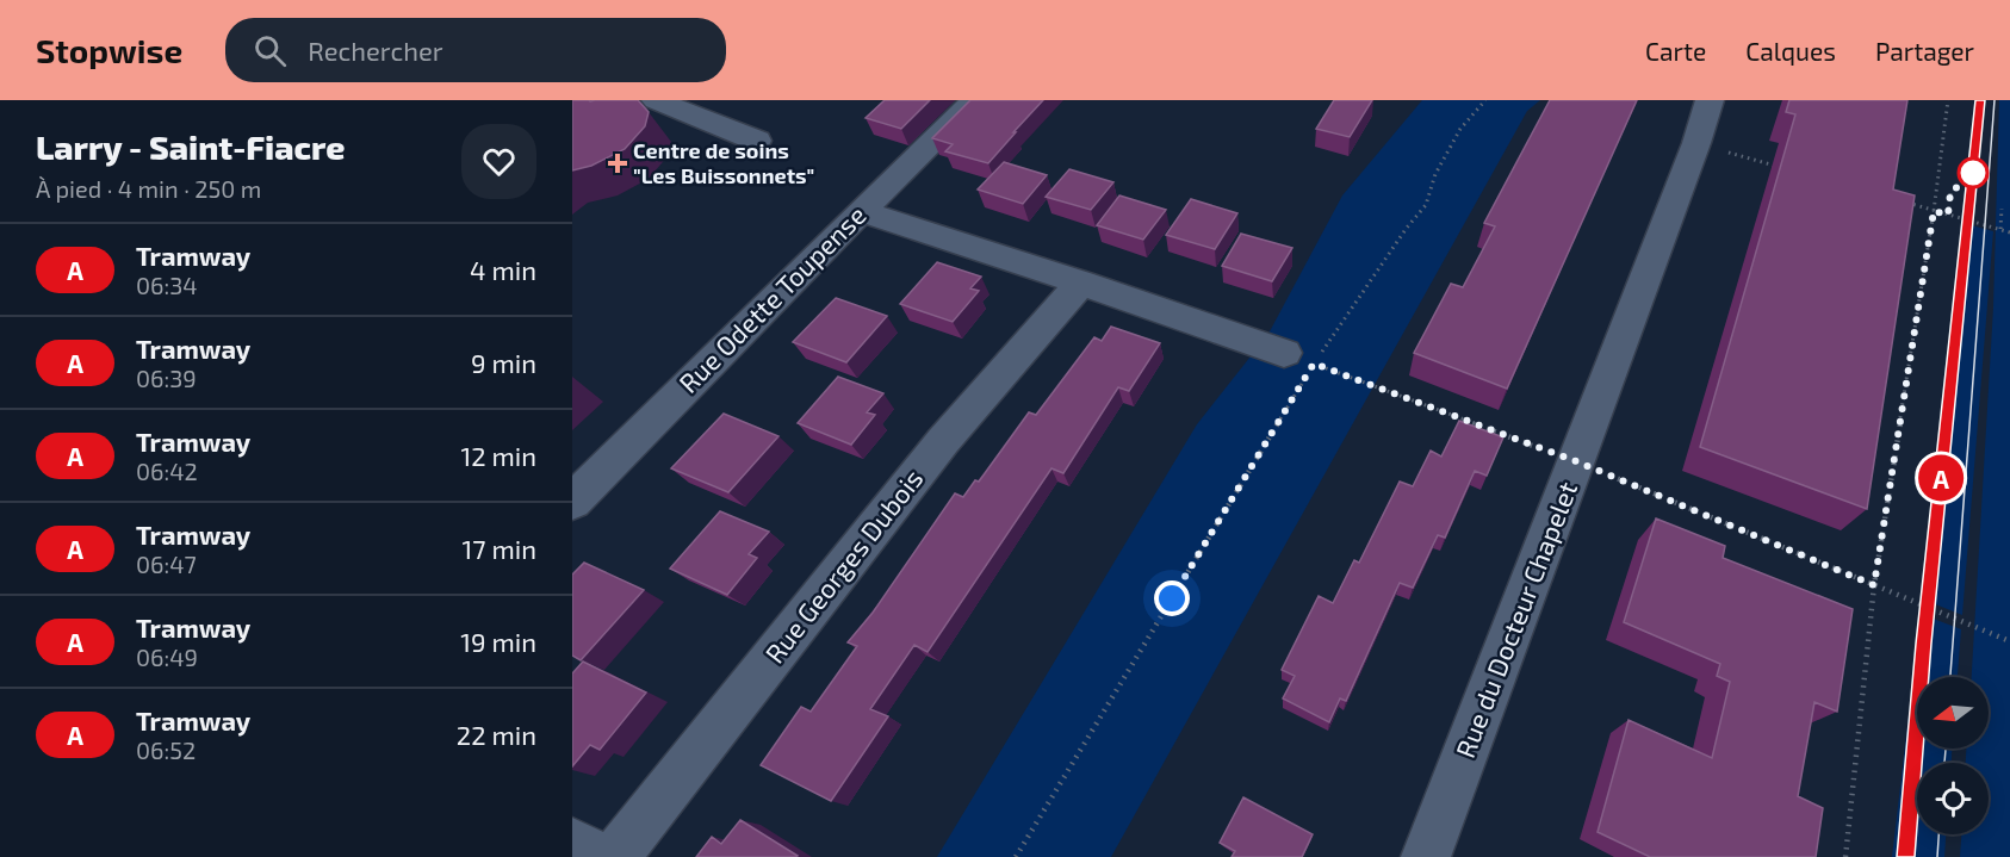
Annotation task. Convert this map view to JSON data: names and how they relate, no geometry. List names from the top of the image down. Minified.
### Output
{"streets":{"street":["Rue Odette Toupense","Rue Georges Dubois","Rue du Docteur Chapelet"]},"places":{"health":["Centre de soins \"Les Buissonnets\""]},"lines":["tram line A"],"north":"left","page":{"header":"Stopwise","search":"Rechercher","nav":["Carte","Calques","Partager"],"heading":["Larry - Saint-Fiacre","À pied · 4 min · 250 m"],"on_map":"A","list":[{"mark":"A","name":"Tramway","note":"06:34","value":"4 min"},{"mark":"A","name":"Tramway","note":"06:39","value":"9 min"},{"mark":"A","name":"Tramway","note":"06:42","value":"12 min"},{"mark":"A","name":"Tramway","note":"06:47","value":"17 min"},{"mark":"A","name":"Tramway","note":"06:49","value":"19 min"},{"mark":"A","name":"Tramway","note":"06:52","value":"22 min"}]}}
